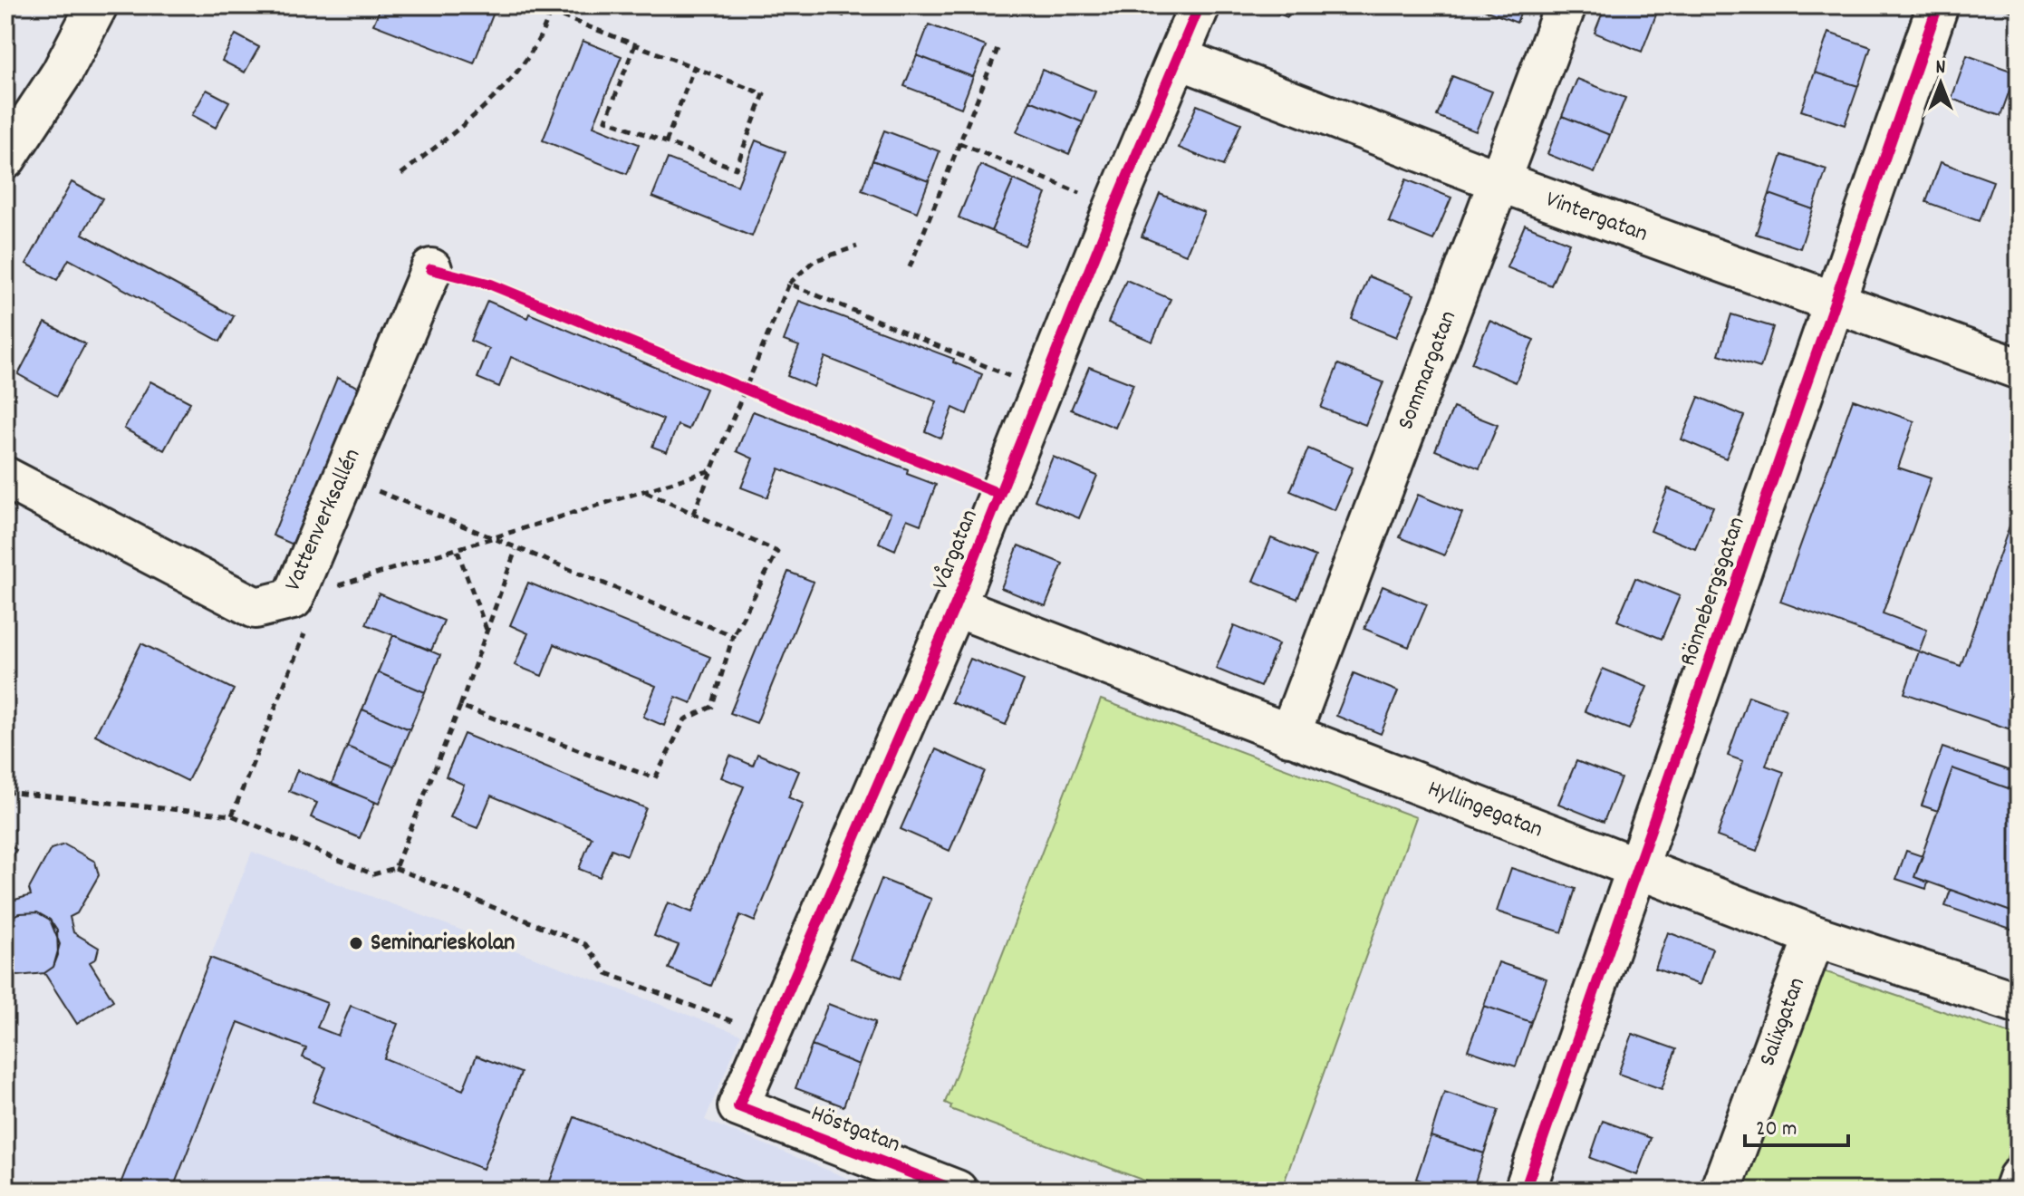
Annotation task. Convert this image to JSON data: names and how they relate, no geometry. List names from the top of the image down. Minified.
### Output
{"streets":{"street":["Vintergatan","Sommargatan","Vattenverksallén","Vårgatan","Rönnebergsgatan","Hyllingegatan","Salixgatan","Höstgatan"]},"crossings":[["Vintergatan","Sommargatan"],["Vintergatan","Vårgatan"],["Vintergatan","Rönnebergsgatan"],["Sommargatan","Hyllingegatan"],["Vårgatan","Hyllingegatan"],["Vårgatan","Höstgatan"],["Rönnebergsgatan","Hyllingegatan"],["Hyllingegatan","Salixgatan"]],"places":["Seminarieskolan"],"scale_bar":"20 m","north":"top"}
